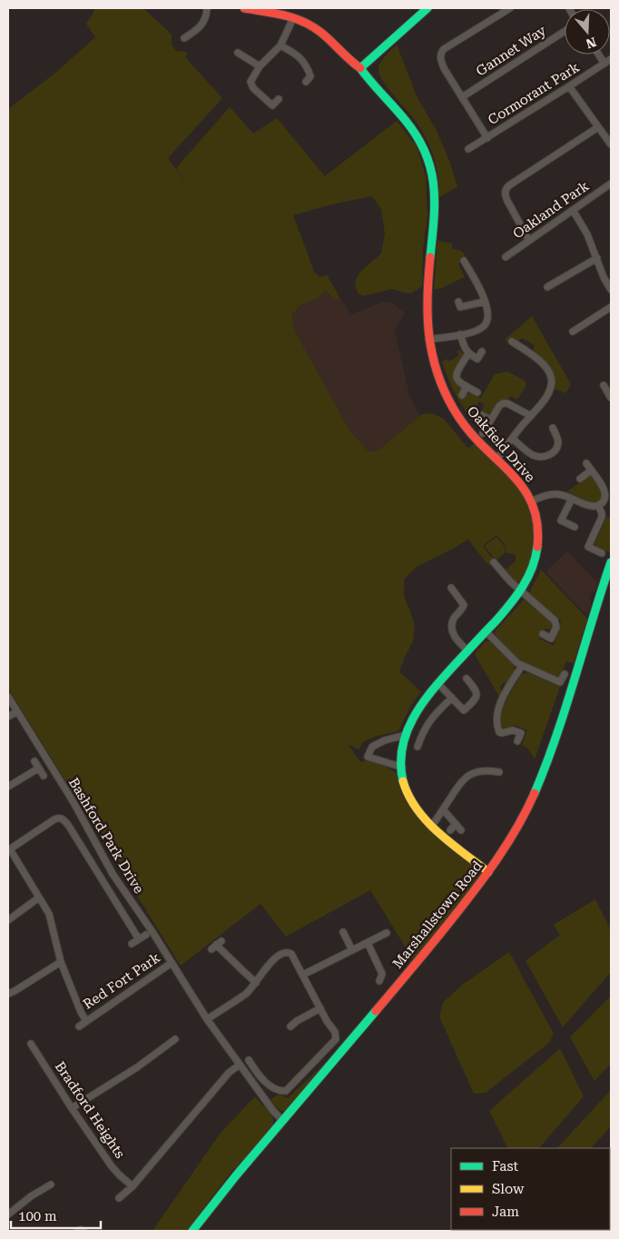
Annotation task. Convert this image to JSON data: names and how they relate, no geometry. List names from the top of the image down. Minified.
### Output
{"streets":{"street":["Gannet Way","Cormorant Park","Oakland Park","Oakfield Drive","Bashford Park Drive","Marshallstown Road","Red Fort Park","Bradford Heights"]},"crossings":[["Oakfield Drive","Marshallstown Road"],["Bashford Park Drive","Red Fort Park"]],"legend":["Fast","Slow","Jam"],"scale_bar":"100 m","north":"bottom"}
